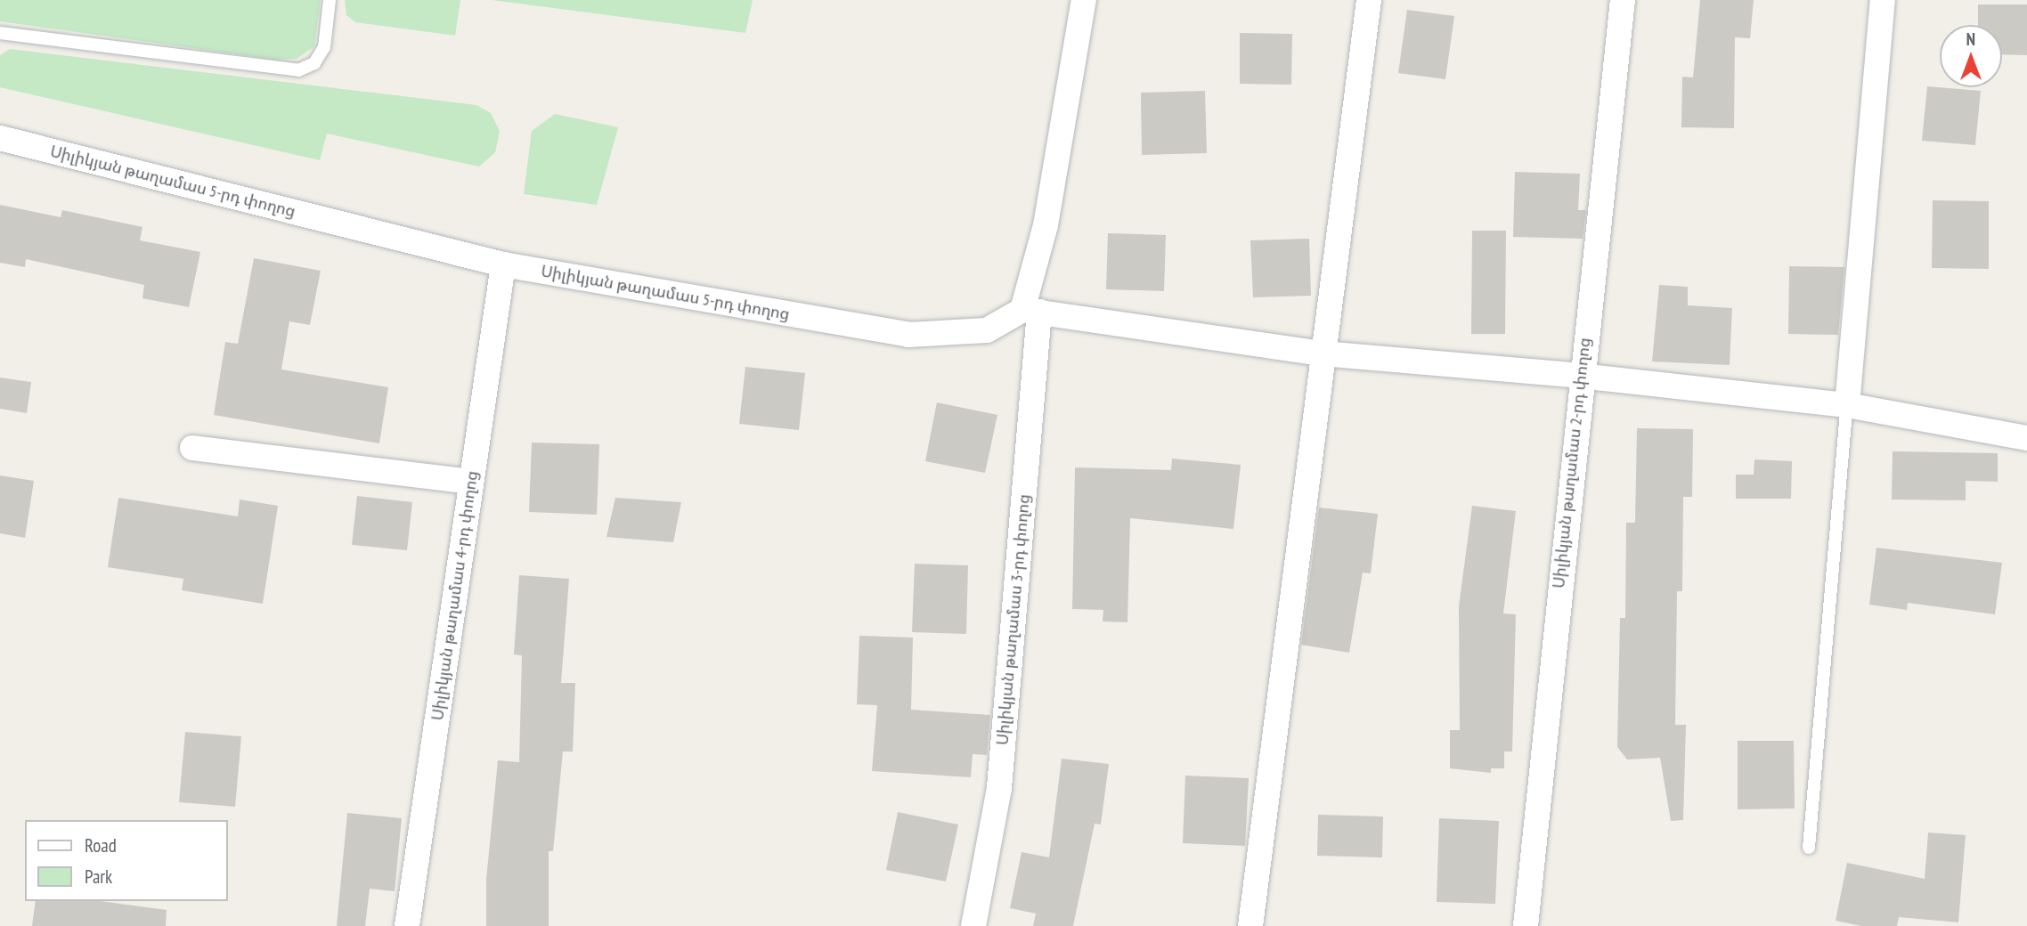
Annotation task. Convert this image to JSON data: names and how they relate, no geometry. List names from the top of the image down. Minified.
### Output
{"streets":{"street":["Սիլիկյան թաղամաս 5-րդ փողոց","Սիլիկյան թաղամաս 2-րդ փողոց","Սիլիկյան թաղամաս 4-րդ փողոց","Սիլիկյան թաղամաս 3-րդ փողոց"]},"crossings":[["Սիլիկյան թաղամաս 5-րդ փողոց","Սիլիկյան թաղամաս 4-րդ փողոց"],["Սիլիկյան թաղամաս 5-րդ փողոց","Սիլիկյան թաղամաս 3-րդ փողոց"]],"legend":["Road","Park"],"north":"top"}
